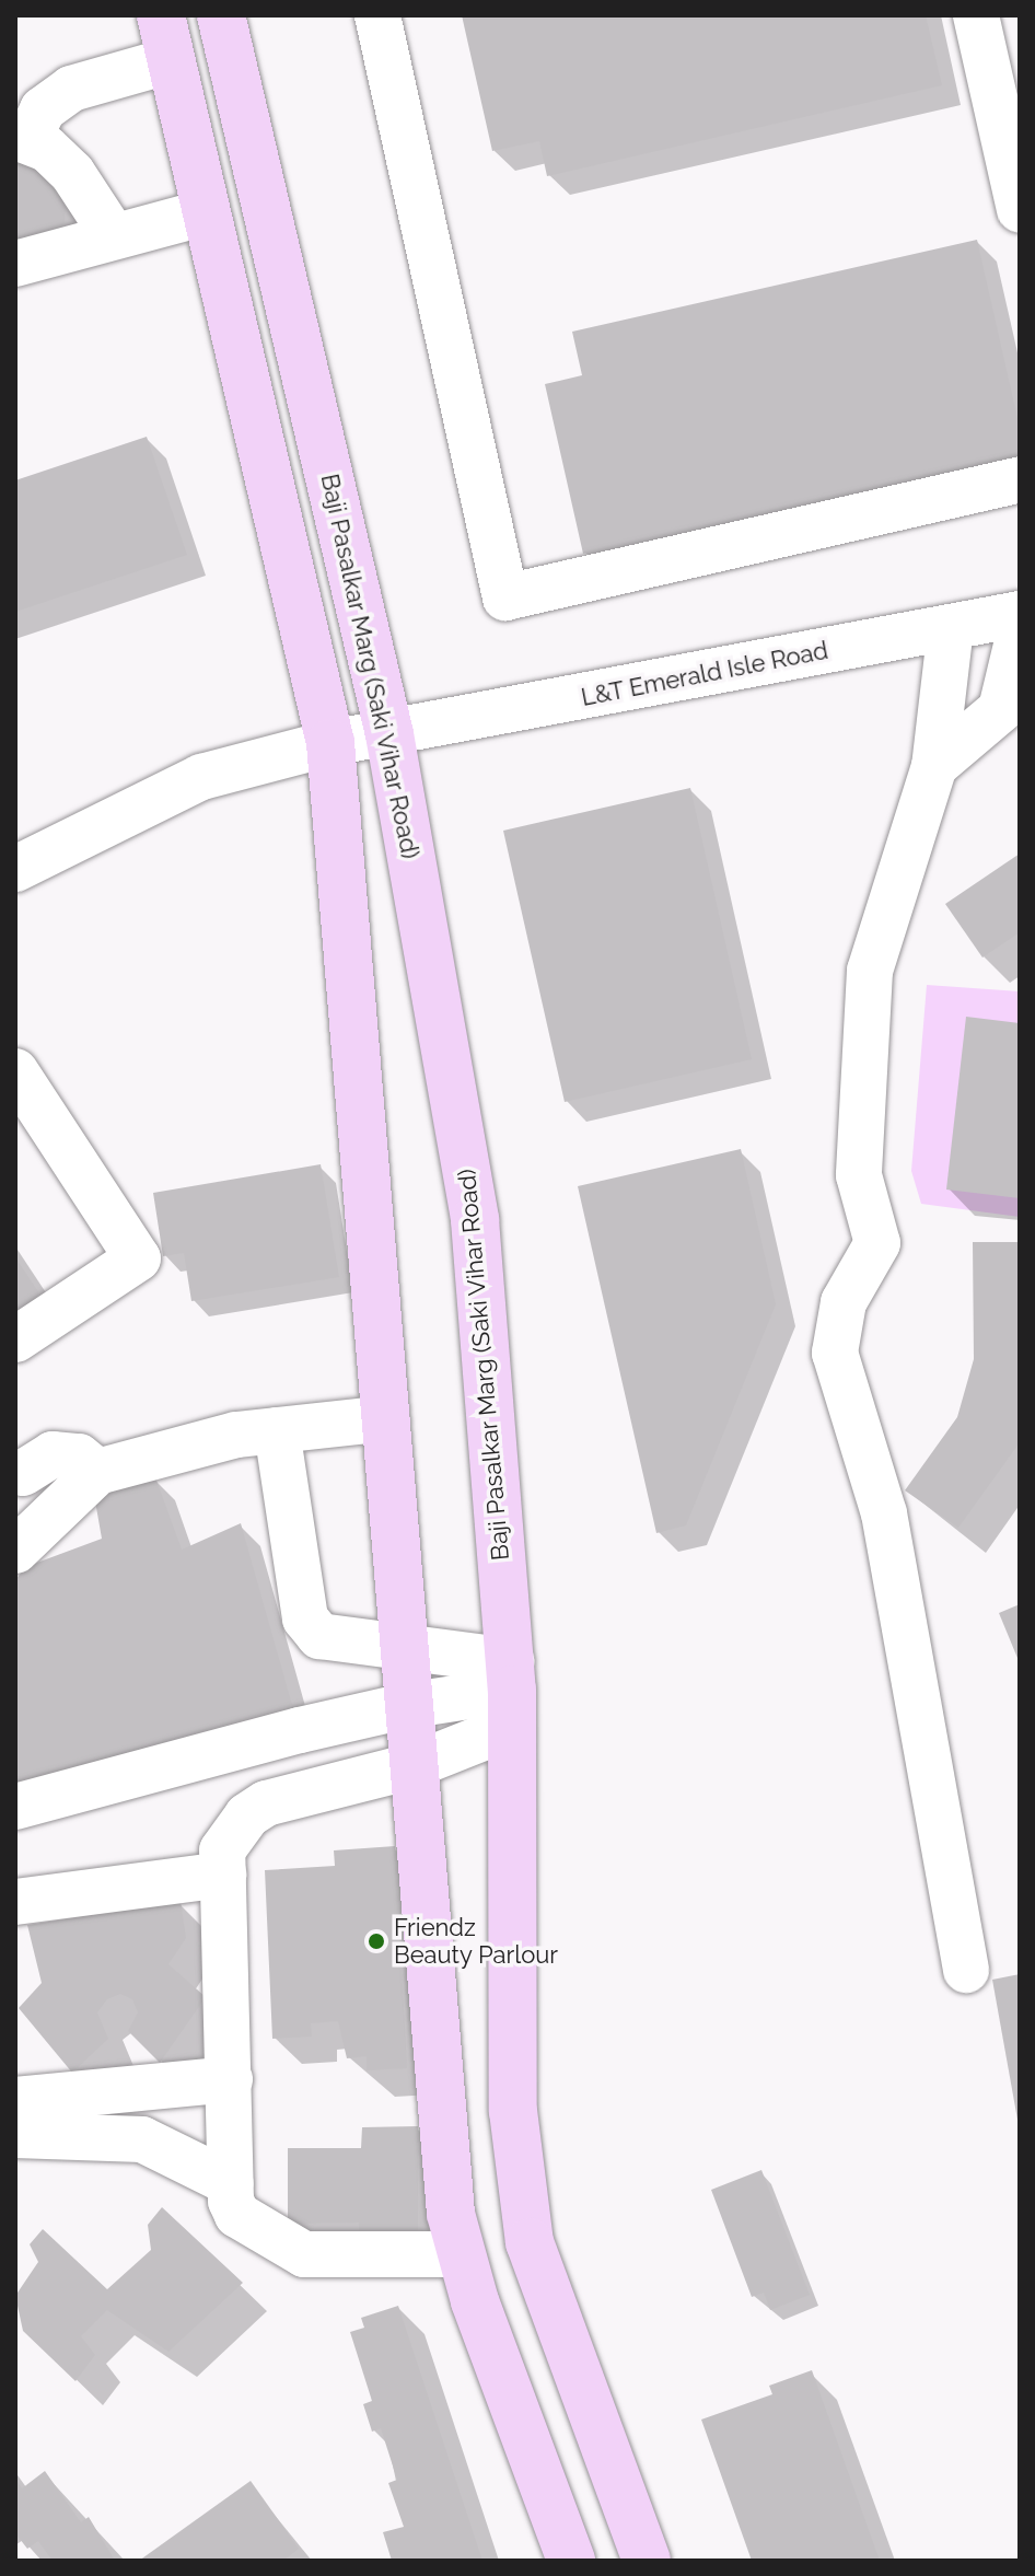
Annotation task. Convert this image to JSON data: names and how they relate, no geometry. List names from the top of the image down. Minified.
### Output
{"streets":{"main road":["Baji Pasalkar Marg (Saki Vihar Road)"],"street":["L&T Emerald Isle Road"]},"crossings":[["Baji Pasalkar Marg (Saki Vihar Road)","L&T Emerald Isle Road"]],"places":["Friendz Beauty Parlour"]}
